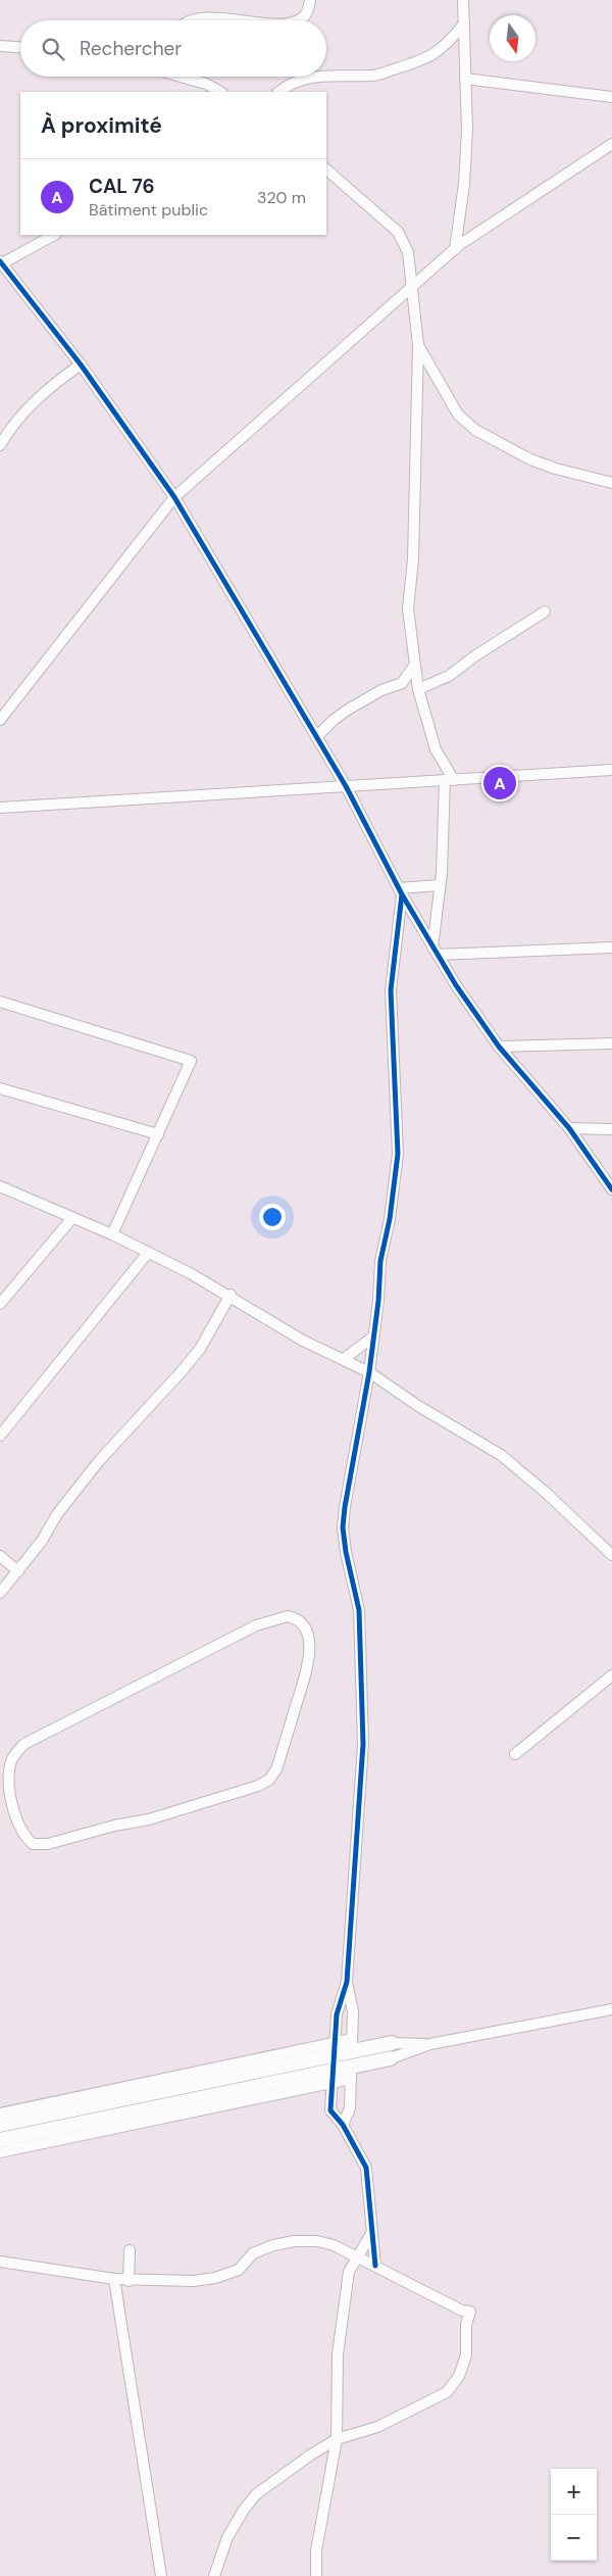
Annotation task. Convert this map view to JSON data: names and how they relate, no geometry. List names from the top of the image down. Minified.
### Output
{"north":"bottom","page":{"search":"Rechercher","heading":"À proximité","list":[{"mark":"A","name":"CAL 76","note":"Bâtiment public","value":"320 m"}],"pins":"A","map_buttons":["+","−"]}}
